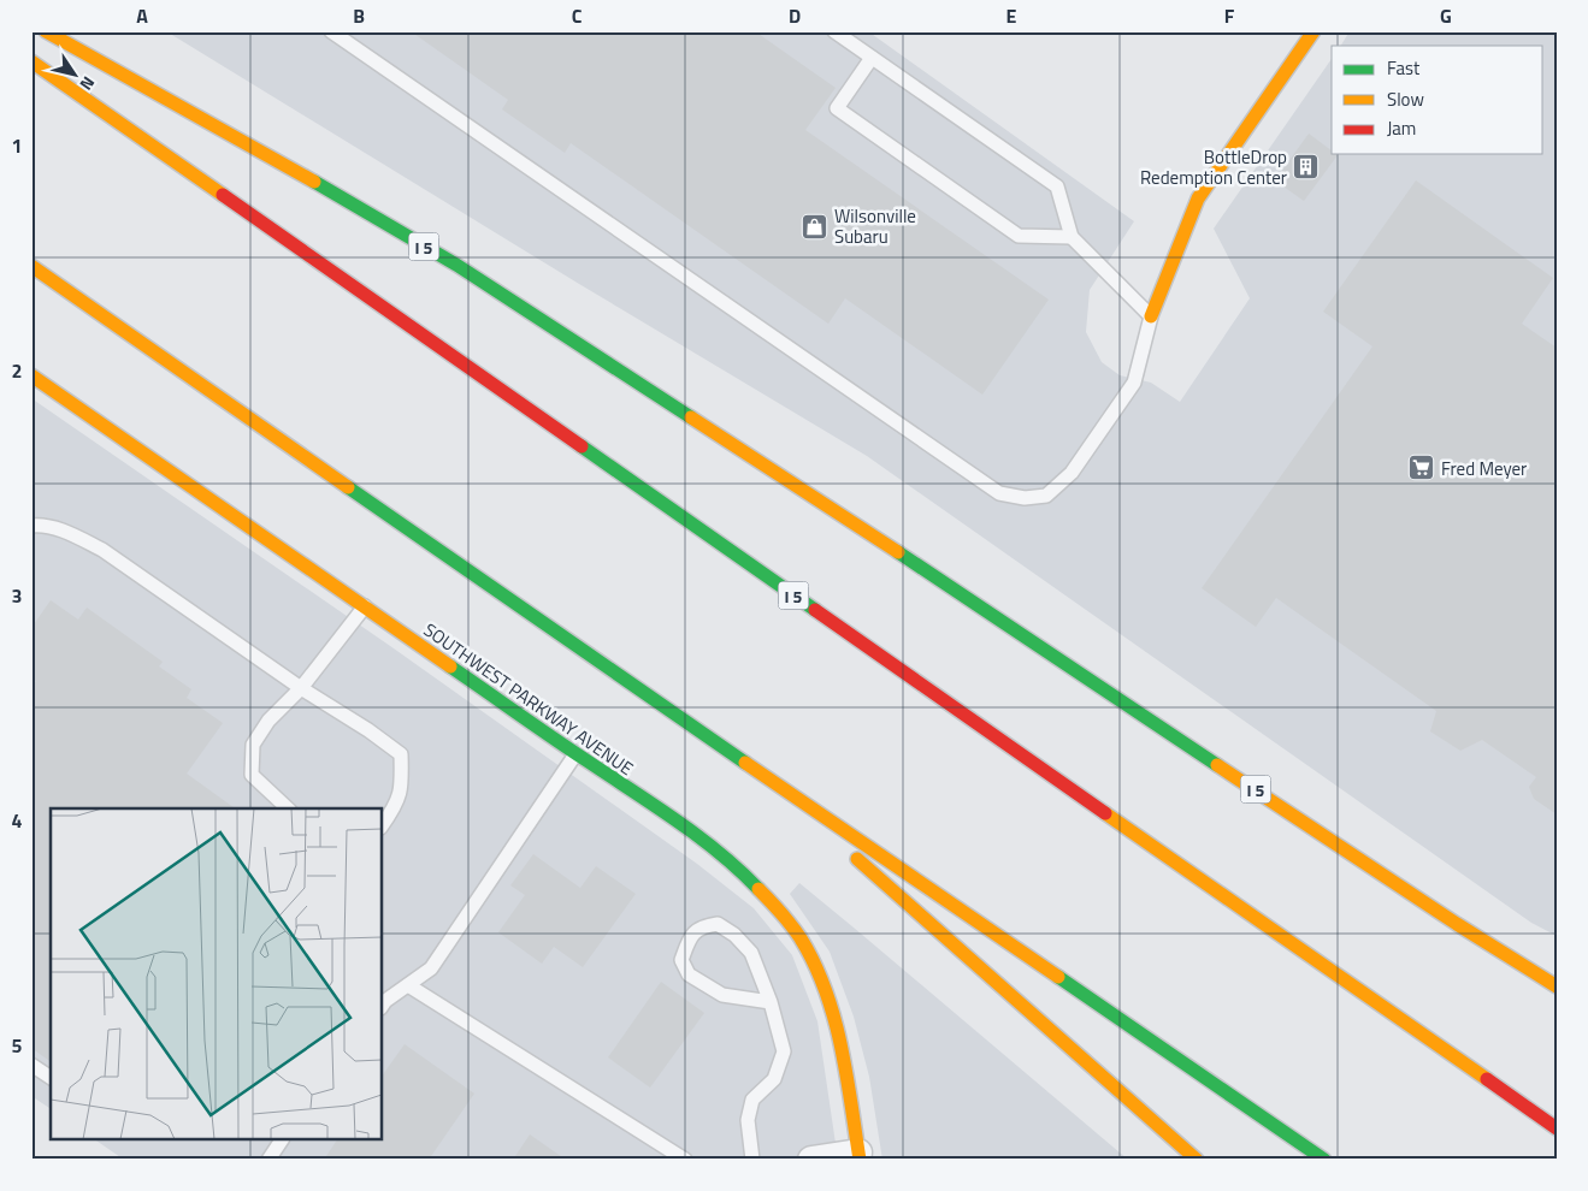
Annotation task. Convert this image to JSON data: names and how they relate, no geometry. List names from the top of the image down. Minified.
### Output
{"streets":{"main road":["I 5","SOUTHWEST PARKWAY AVENUE"]},"places":{"building":["BottleDrop Redemption Center"],"shop":["Wilsonville Subaru"],"supermarket":["Fred Meyer"]},"legend":["Fast","Slow","Jam"],"north":"bottom right","grid":{"columns":["A","B","C","D","E","F","G"],"rows":["1","2","3","4","5"]}}
